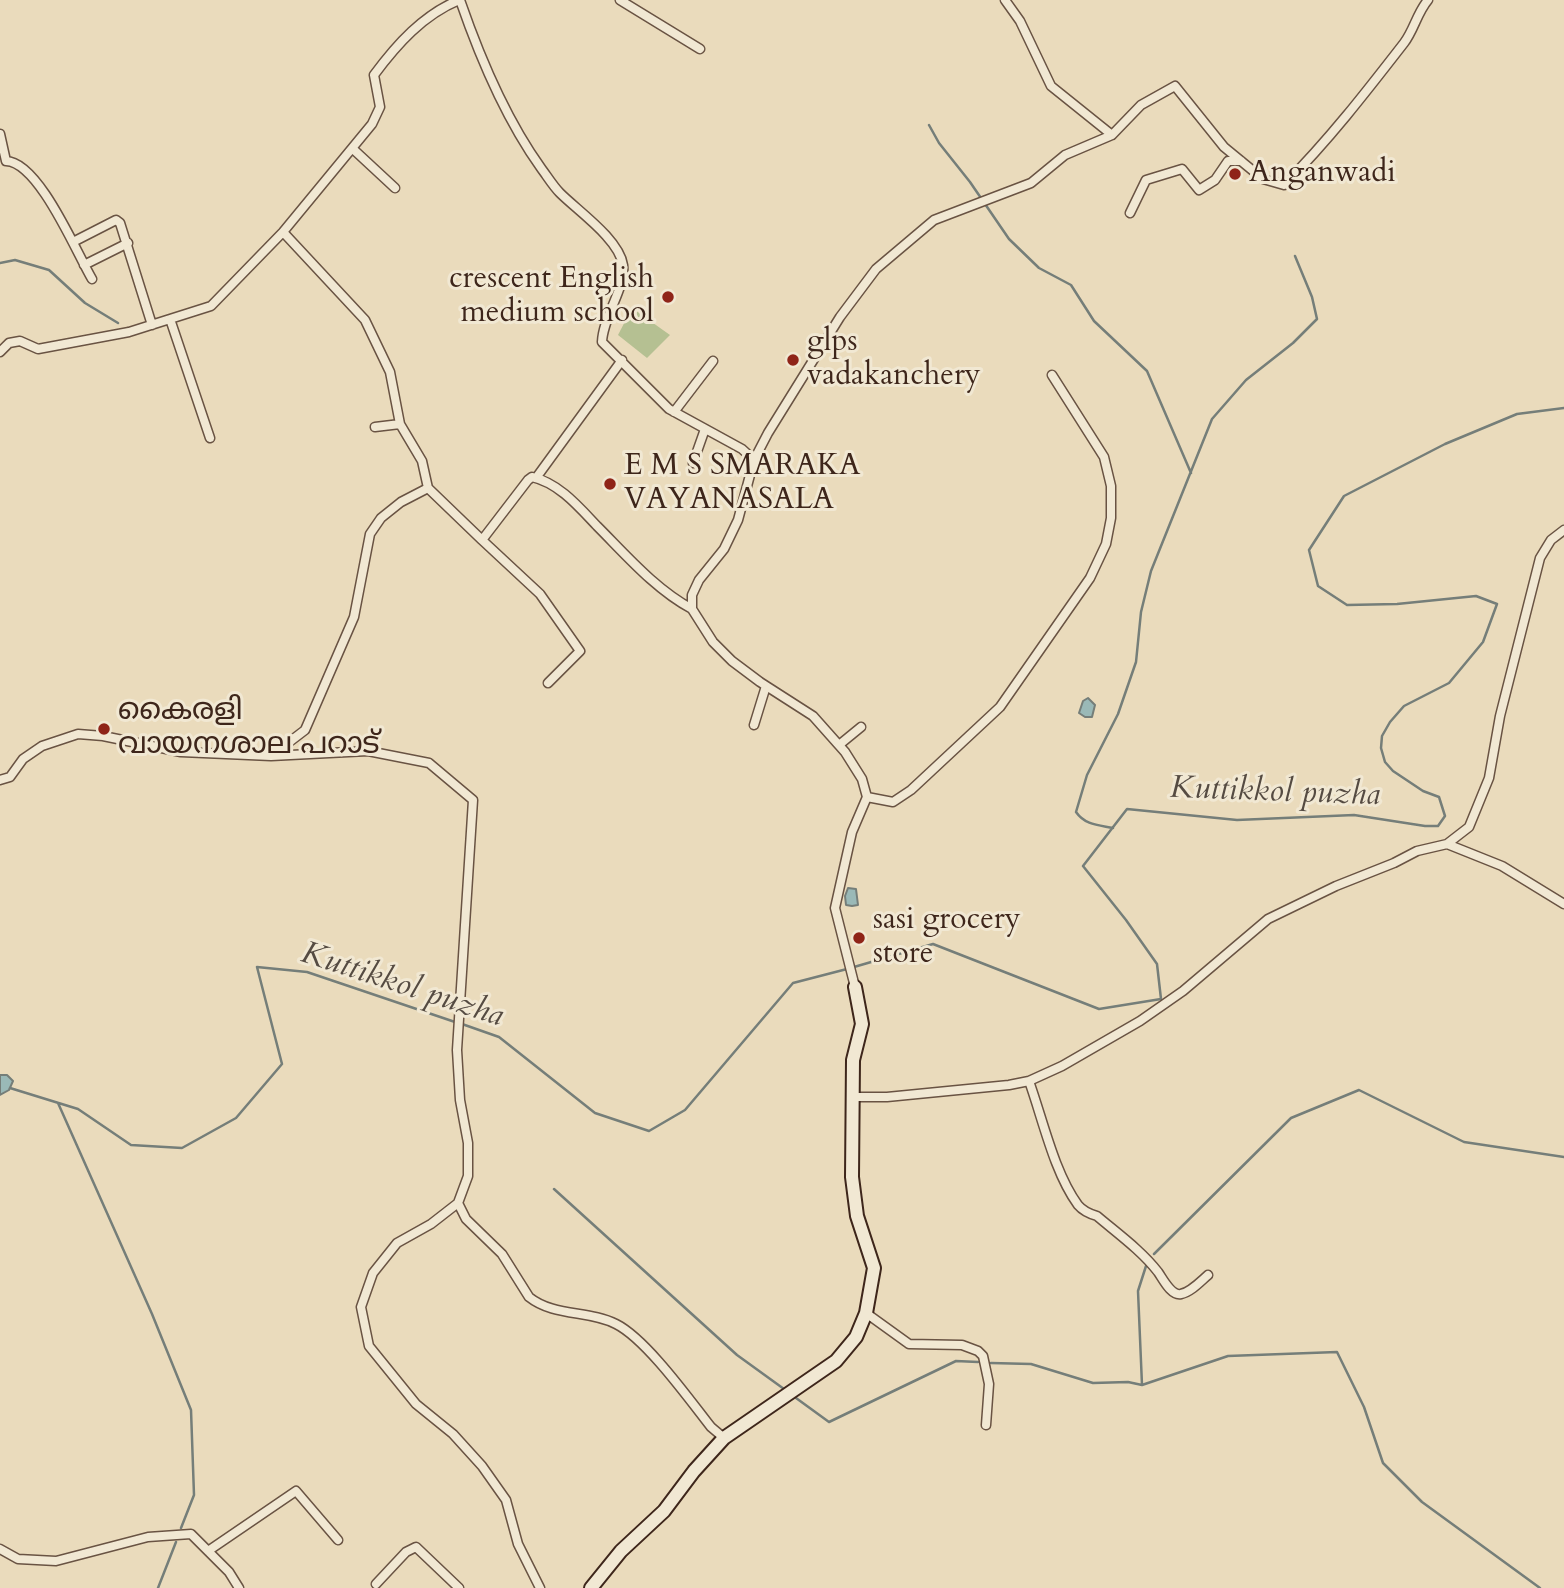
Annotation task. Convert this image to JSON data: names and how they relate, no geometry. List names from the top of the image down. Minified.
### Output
{"water":["Kuttikkol puzha"],"places":["Anganwadi","crescent English medium school","glps vadakanchery","E M S SMARAKA VAYANASALA","കൈരളി വായനശാല പറാട്","sasi grocery store"]}
